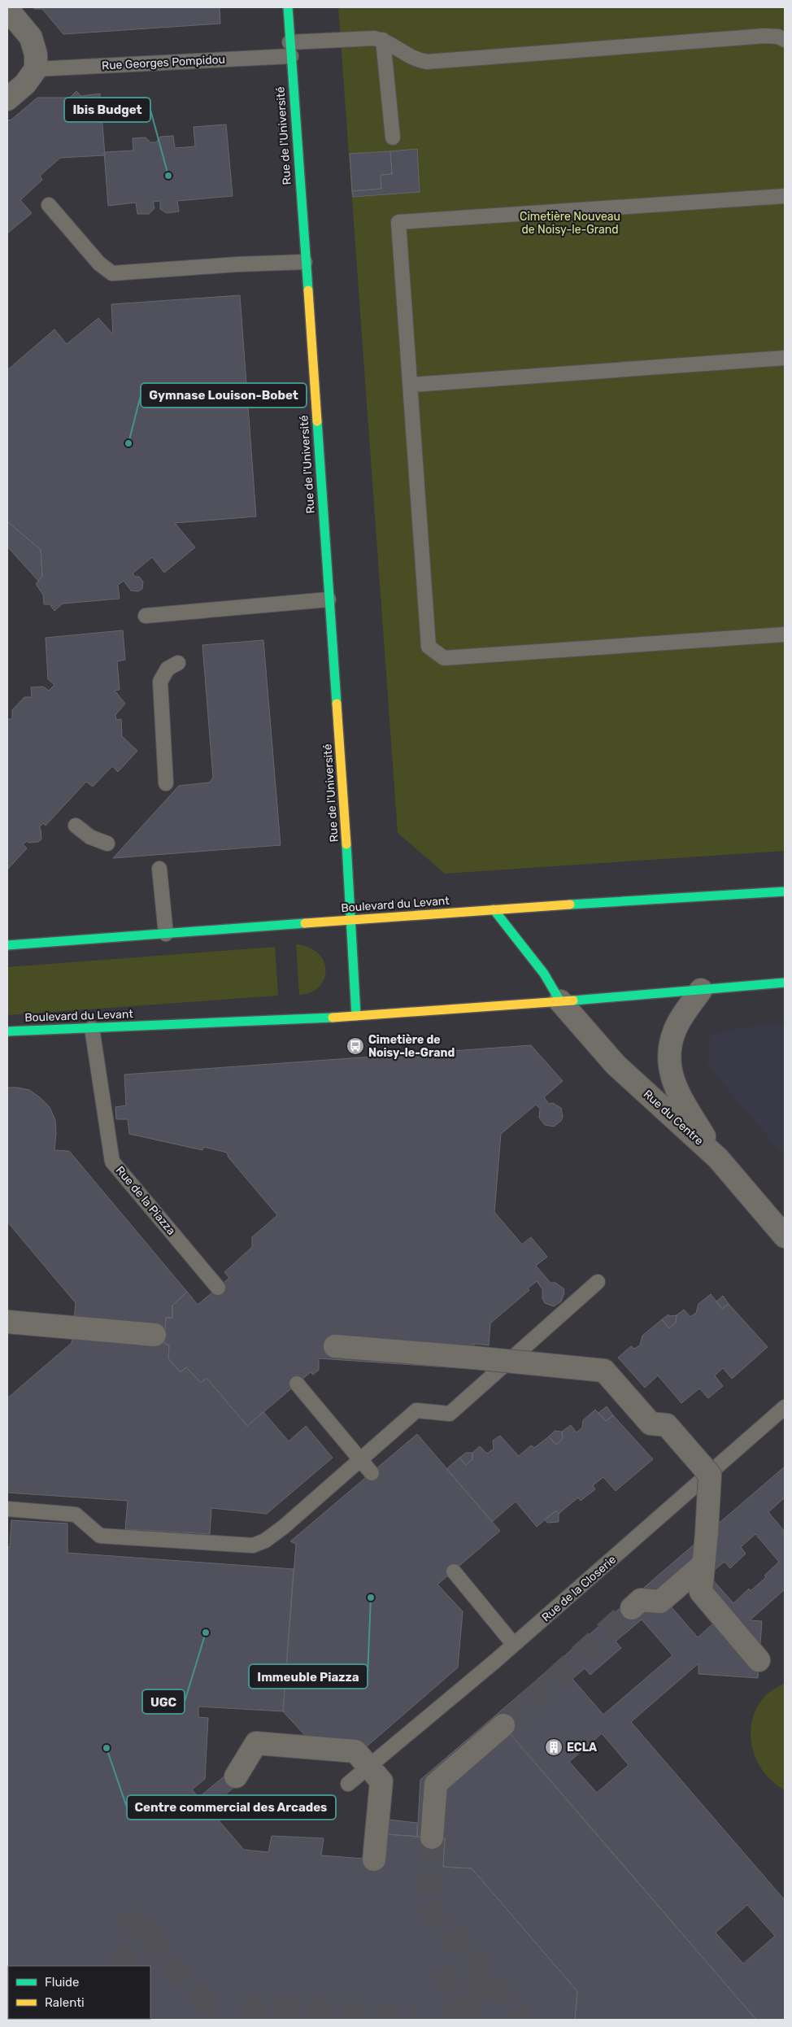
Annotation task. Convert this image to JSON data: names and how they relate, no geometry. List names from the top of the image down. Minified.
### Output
{"streets":{"main road":["Rue de l'Université","Boulevard du Levant"],"street":["Rue du Centre"],"lane":["Rue Georges Pompidou","Rue de la Piazza","Rue de la Closerie"]},"crossings":[["Rue Georges Pompidou","Rue de l'Université"],["Rue de l'Université","Boulevard du Levant"],["Boulevard du Levant","Rue du Centre"],["Boulevard du Levant","Rue de la Piazza"]],"parks":["Cimetière Nouveau de Noisy-le-Grand"],"places":{"other":["Ibis Budget","Gymnase Louison-Bobet","Immeuble Piazza","UGC","Centre commercial des Arcades"],"bus stop":["Cimetière de Noisy-le-Grand"],"building":["ECLA"]},"legend":["Fluide","Ralenti"]}
